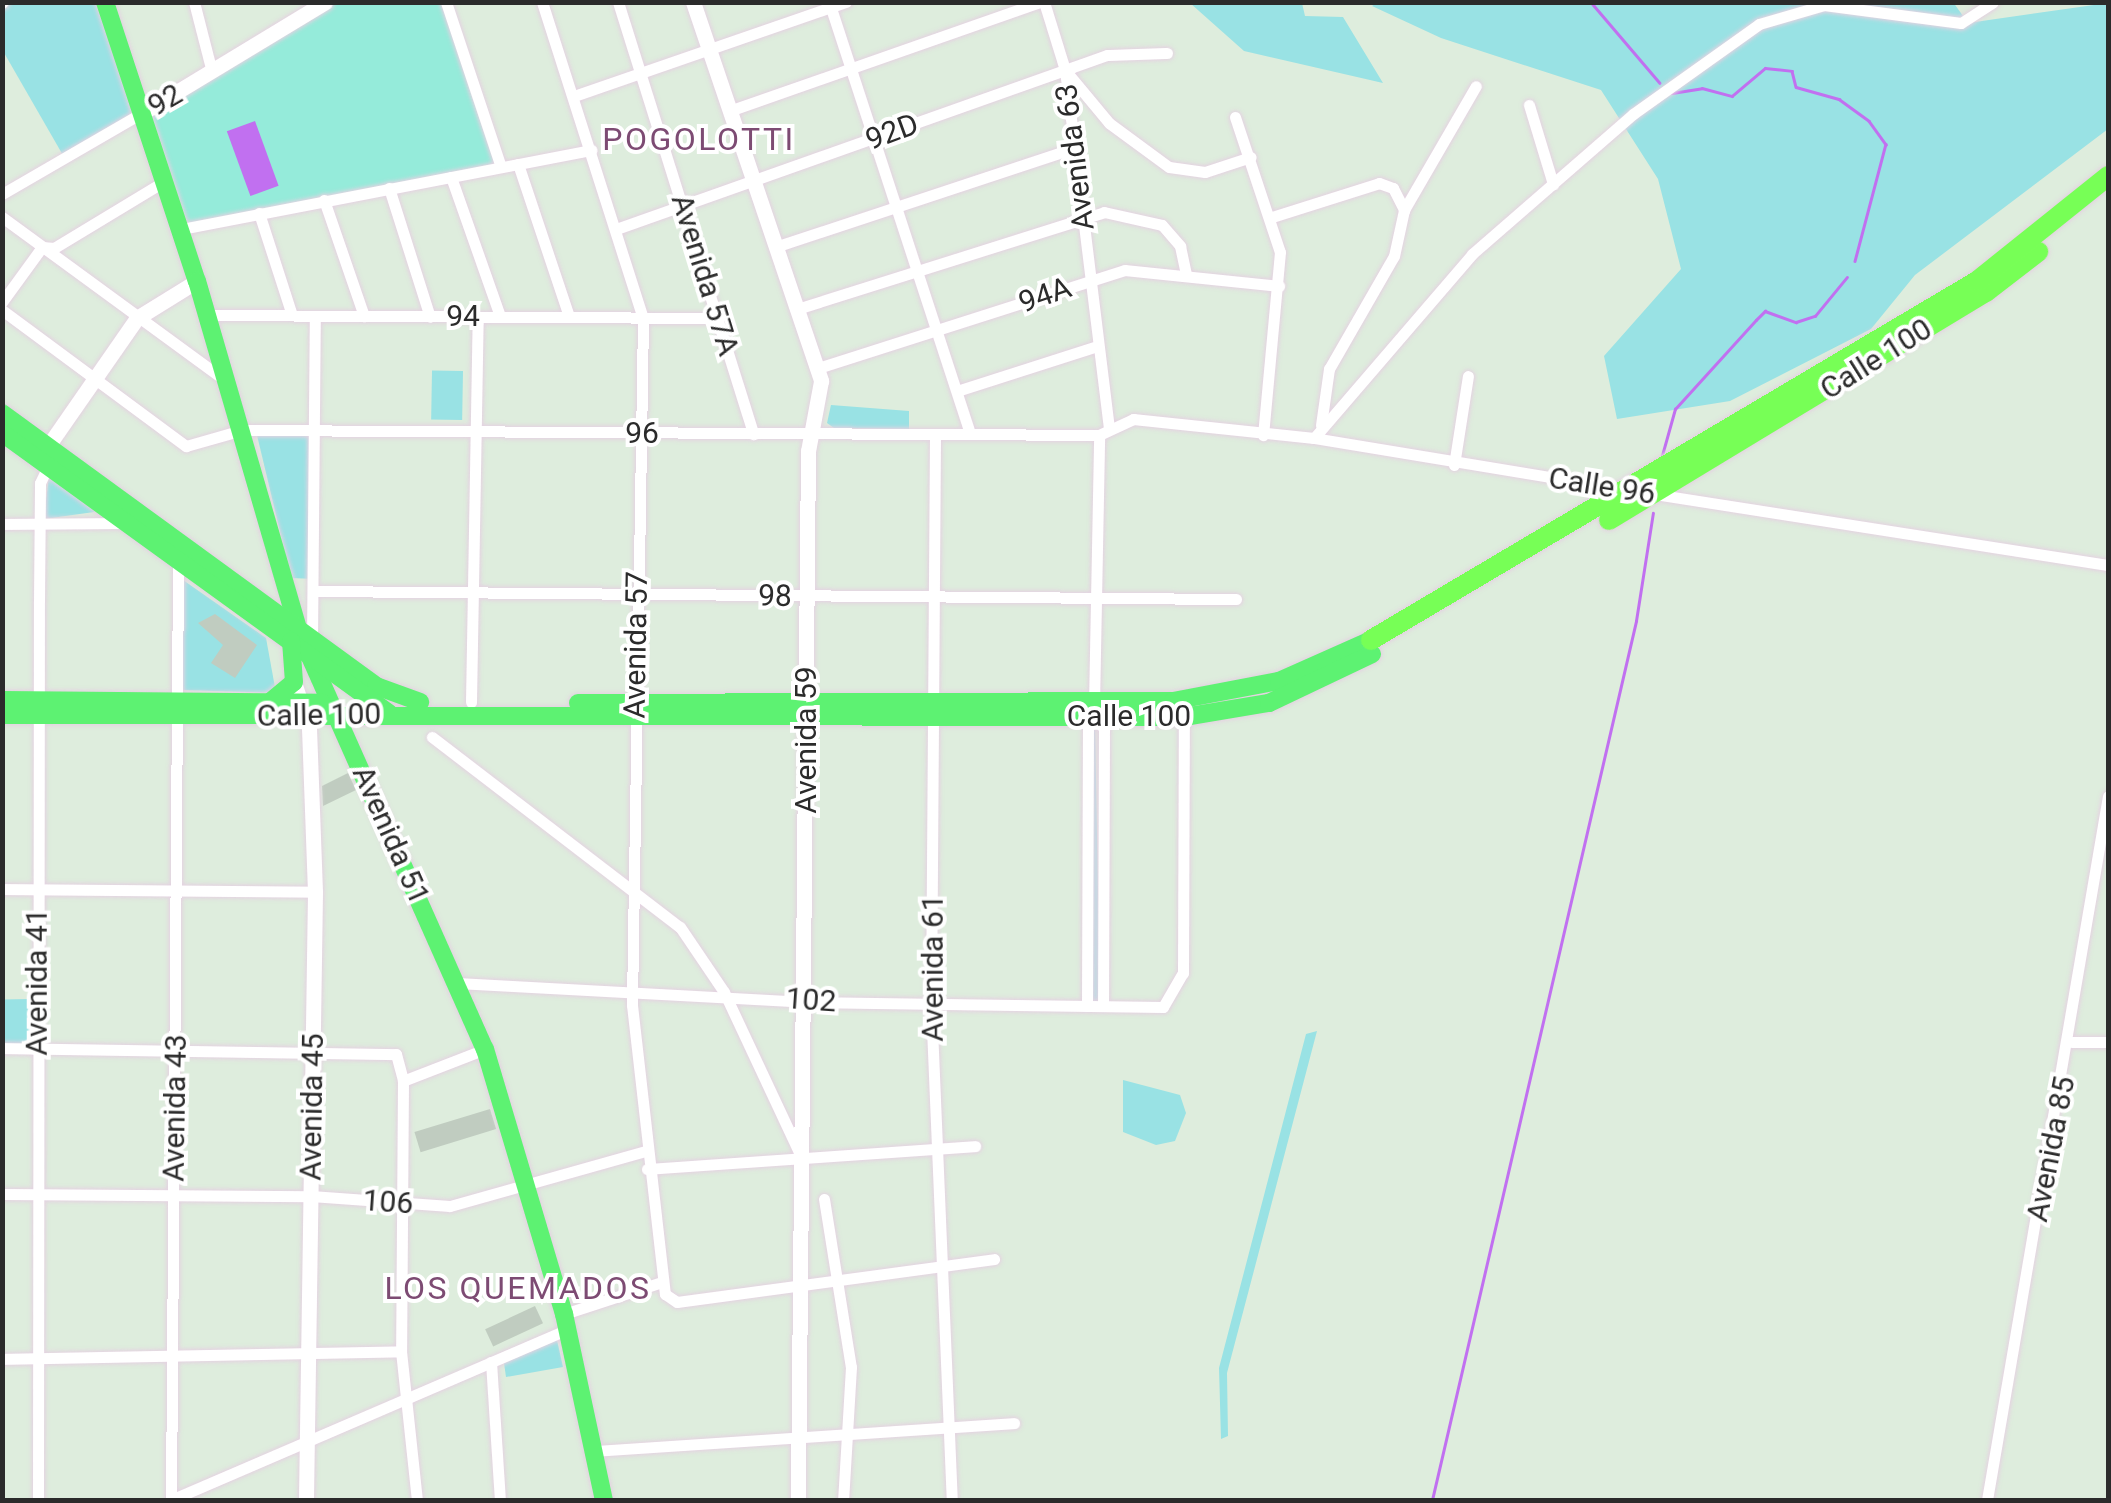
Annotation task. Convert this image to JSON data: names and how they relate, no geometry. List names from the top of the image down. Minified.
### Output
{"streets":{"highway":["Calle 100"],"main road":["Avenida 51"],"street":["92","92D","Avenida 63","Avenida 57A","94A","94","96","Calle 96","98","Avenida 57","Avenida 59","Avenida 61","Avenida 41","102","Avenida 45","Avenida 43","Avenida 85","106"]},"crossings":[["92","Avenida 51"],["92D","Avenida 63"],["92D","Avenida 57A"],["92D","Avenida 57"],["92D","Avenida 59"],["Avenida 63","94A"],["Avenida 63","Calle 100"],["Avenida 63","96"],["Avenida 63","Calle 96"],["Avenida 63","98"],["Avenida 63","102"],["Avenida 57A","94"],["Avenida 57A","96"],["94A","Avenida 59"],["94","Avenida 57"],["94","Avenida 51"],["Calle 100","Calle 96"],["Calle 100","Avenida 57"],["Calle 100","Avenida 59"],["Calle 100","Avenida 51"],["Calle 100","Avenida 61"],["Calle 100","Avenida 41"],["Calle 100","102"],["Calle 100","Avenida 45"],["Calle 100","Avenida 43"],["96","Calle 96"],["96","Avenida 57"],["96","Avenida 59"],["96","Avenida 51"],["96","Avenida 61"],["98","Avenida 57"],["98","Avenida 59"],["98","Avenida 61"],["Avenida 57","Avenida 59"],["Avenida 57","102"],["Avenida 57","106"],["Avenida 59","102"],["Avenida 51","102"],["Avenida 51","106"],["Avenida 61","102"],["Avenida 41","106"],["Avenida 45","106"],["Avenida 43","106"]],"districts":["POGOLOTTI","LOS QUEMADOS"]}
